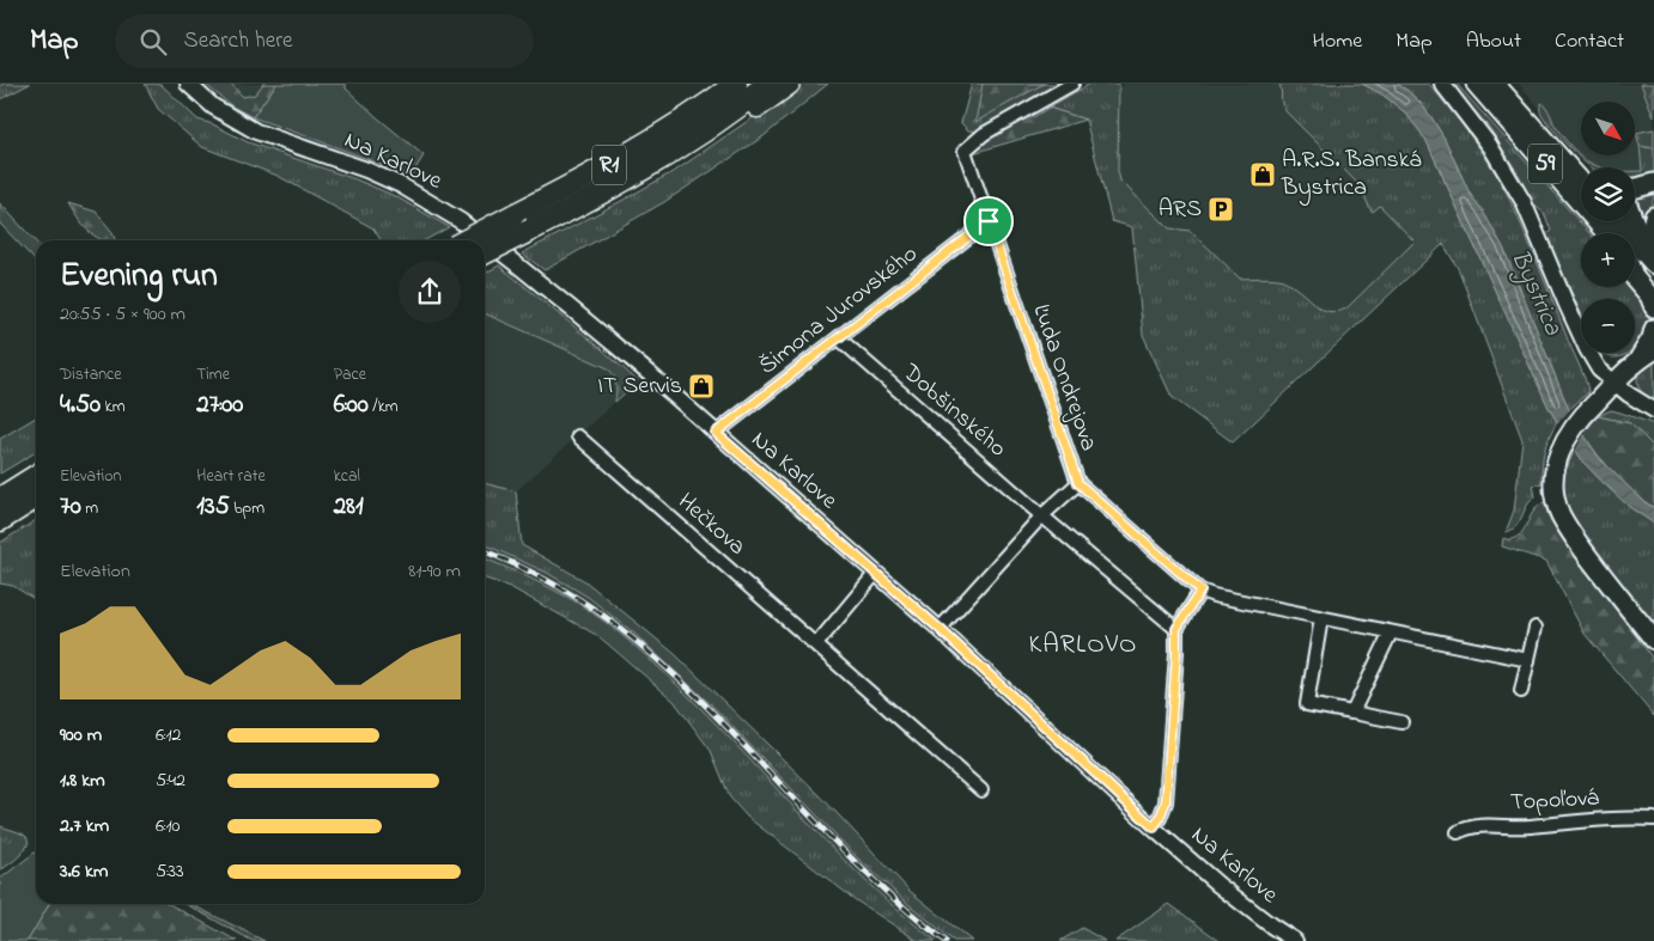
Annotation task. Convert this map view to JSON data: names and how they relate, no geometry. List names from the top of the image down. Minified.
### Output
{"streets":{"highway":["R1"],"main road":["59"],"street":["Na Karlove","Šimona Jurovského","Ľuda Ondrejova","Dobšinského","Hečkova","Topoľová"]},"crossings":[["Na Karlove","Šimona Jurovského"],["Šimona Jurovského","Ľuda Ondrejova"],["Šimona Jurovského","Dobšinského"]],"districts":["KARLOVO"],"water":["Bystrica"],"places":{"shop":["A.R.S. Banská Bystrica","IT Servis"],"parking":["ARS"]},"north":"bottom right","page":{"header":"Map","search":"Search here","nav":["Home","Map","About","Contact"],"map_buttons":["+","−"],"heading":["Evening run","20:55 · 5 × 900 m"],"stats":[["Distance","4.50 km"],["Time","27:00"],["Pace","6:00 /km"],["Elevation","70 m"],["Heart rate","135 bpm"],["kcal","281"]],"chart":["Elevation","81–90 m"],"list":[{"name":"900 m","note":"6:12"},{"name":"1.8 km","note":"5:42"},{"name":"2.7 km","note":"6:10"},{"name":"3.6 km","note":"5:33"}]}}
